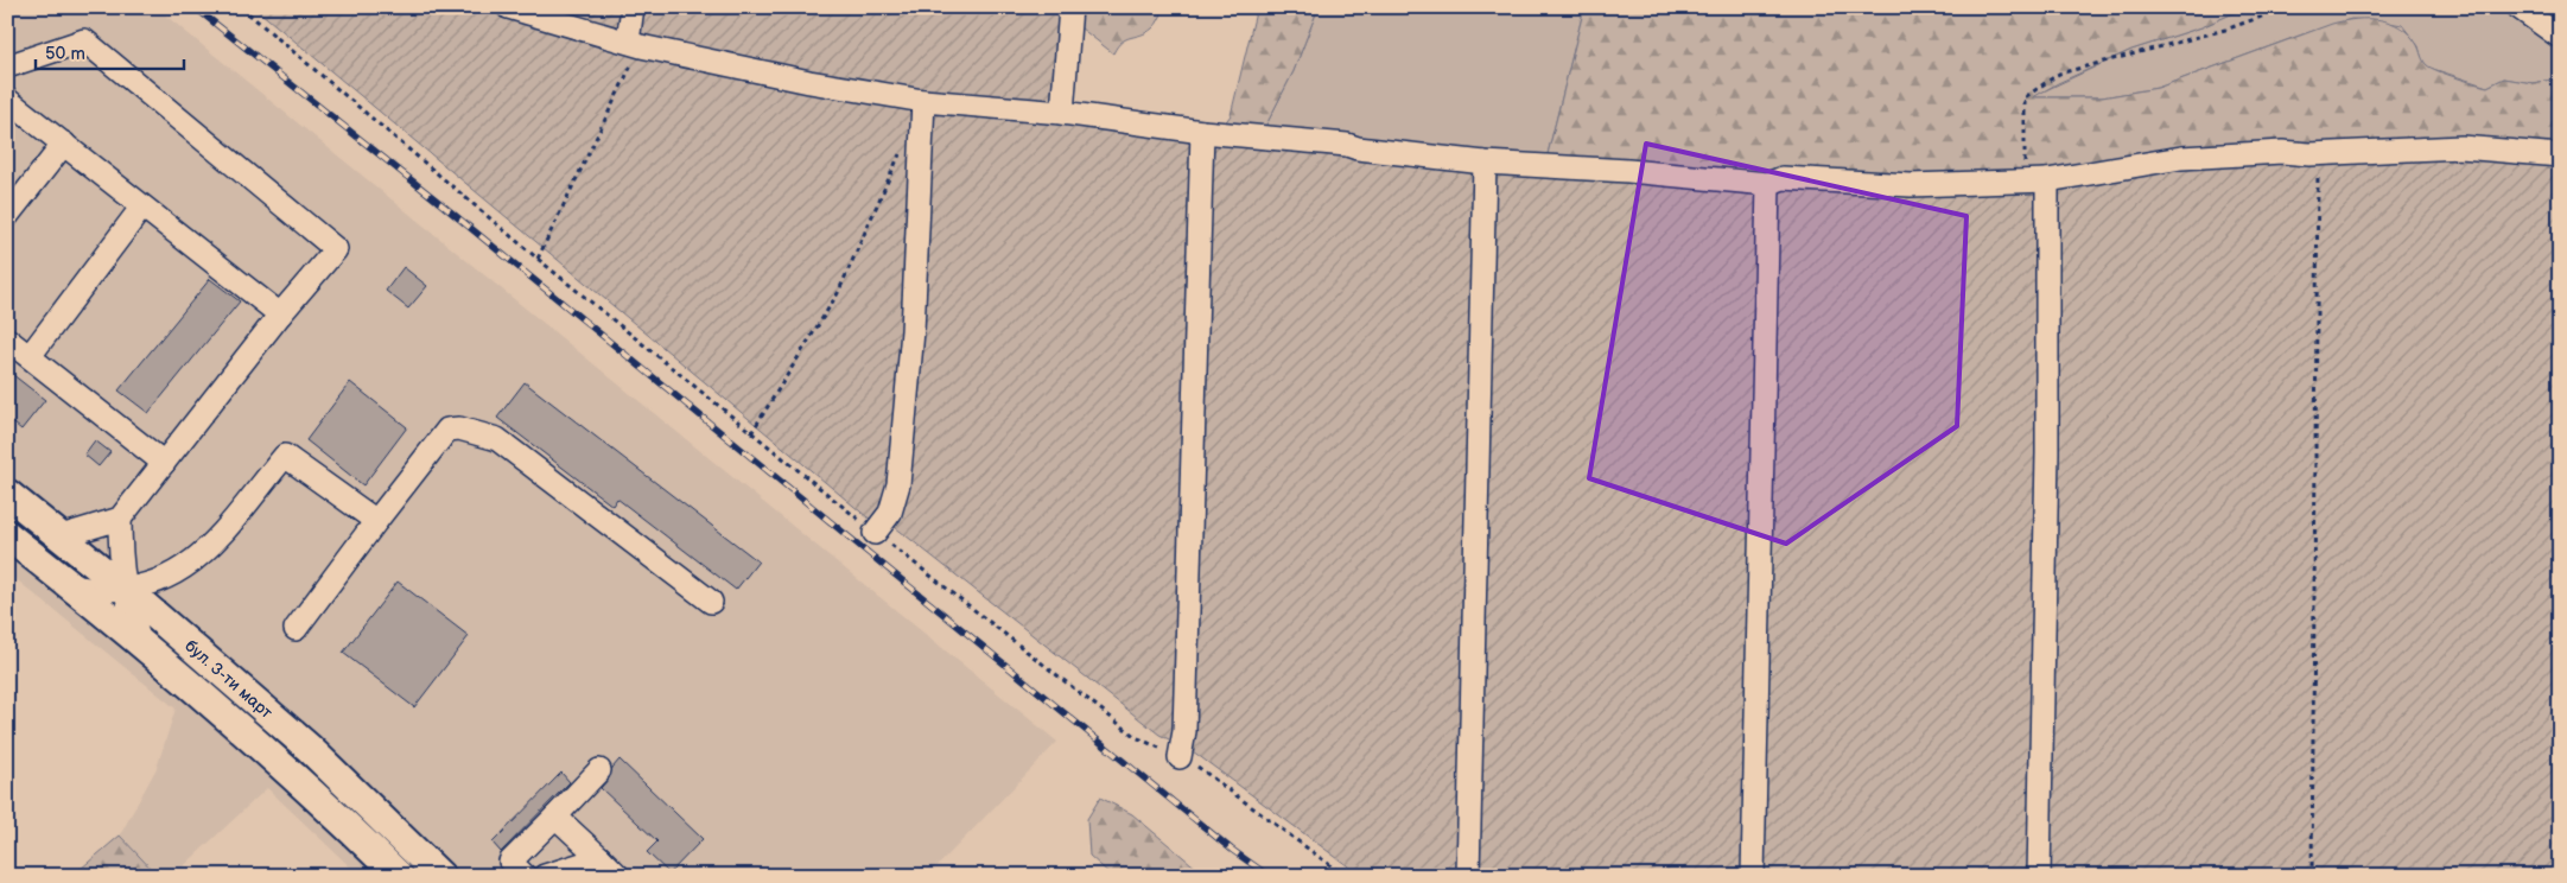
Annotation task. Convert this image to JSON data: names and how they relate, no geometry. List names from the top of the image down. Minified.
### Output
{"streets":{"main road":["бул. 3-ти март"]},"scale_bar":"50 m"}
